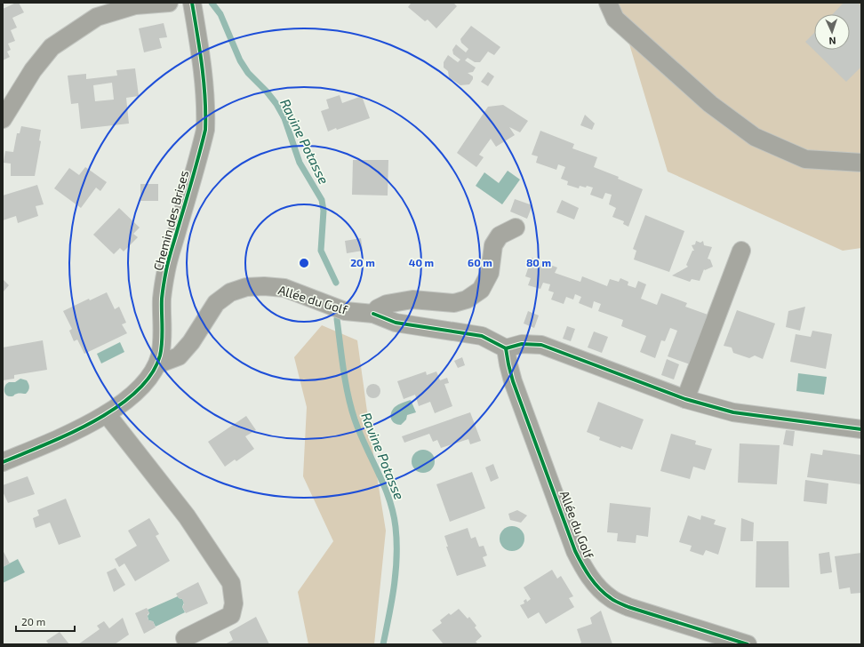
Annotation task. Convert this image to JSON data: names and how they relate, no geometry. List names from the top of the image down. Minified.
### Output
{"streets":{"street":["Chemin des Brises","Allée du Golf"]},"crossings":[["Chemin des Brises","Allée du Golf"]],"water":["Ravine Potasse"],"scale_bar":"20 m","north":"bottom","rings":["20 m","40 m","60 m","80 m"]}
